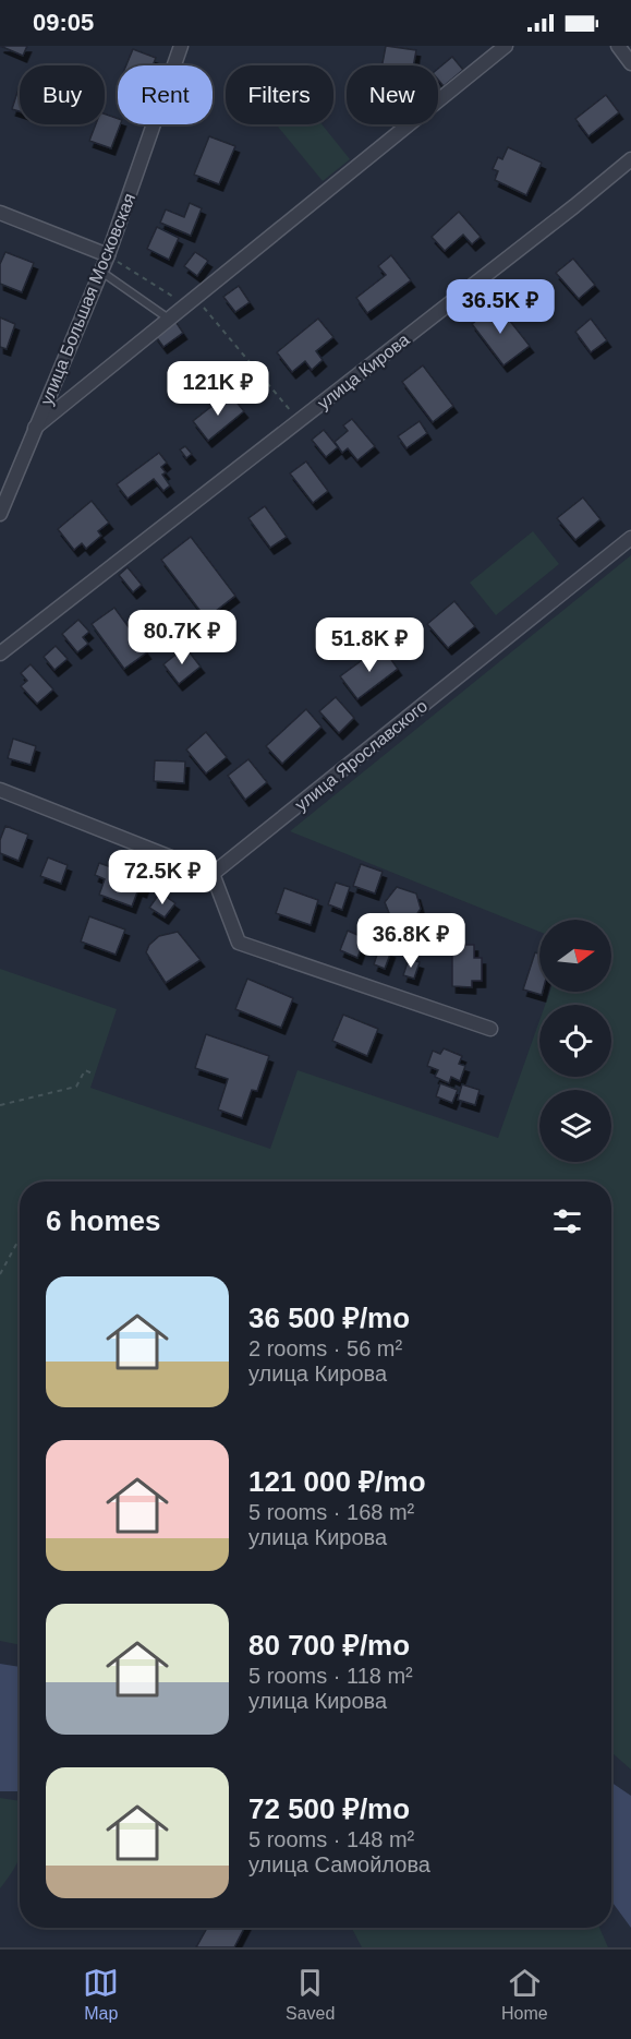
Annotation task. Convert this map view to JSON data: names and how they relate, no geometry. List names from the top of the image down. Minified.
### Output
{"streets":{"street":["улица Большая Московская","улица Кирова","улица Ярославского"]},"north":"right","page":{"status":"09:05","chip":["Buy","Rent","Filters","New"],"price":["36.5K ₽","121K ₽","80.7K ₽","51.8K ₽","72.5K ₽","36.8K ₽"],"heading":"6 homes","list":[{"name":"36 500 ₽/mo","note":"2 rooms · 56 m² · улица Кирова"},{"name":"121 000 ₽/mo","note":"5 rooms · 168 m² · улица Кирова"},{"name":"80 700 ₽/mo","note":"5 rooms · 118 m² · улица Кирова"},{"name":"72 500 ₽/mo","note":"5 rooms · 148 m² · улица Самойлова"}],"tabs":["Map","Saved","Home"]}}
